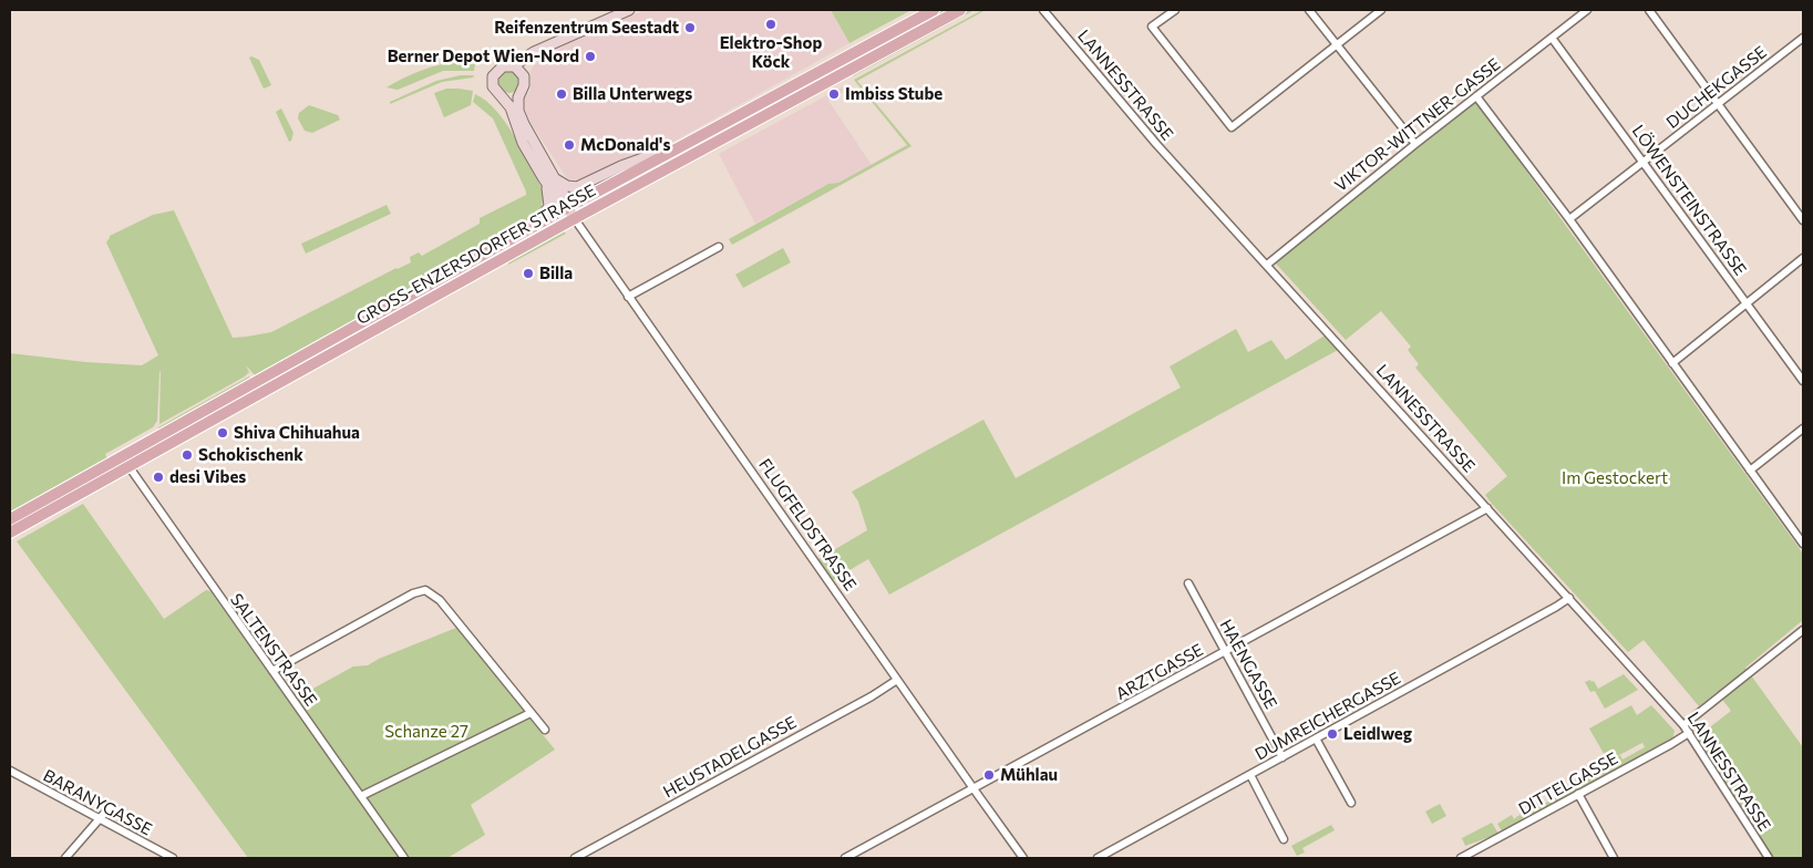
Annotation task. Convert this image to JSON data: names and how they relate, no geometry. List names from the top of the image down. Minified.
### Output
{"streets":{"main road":["GROSS-ENZERSDORFER STRASSE"],"street":["LANNESSTRASSE","DUCHEKGASSE","VIKTOR-WITTNER-GASSE","LÖWENSTEINSTRASSE","FLUGFELDSTRASSE","SALTENSTRASSE","HAENGASSE","ARZTGASSE","DUMREICHERGASSE","HEUSTADELGASSE","DITTELGASSE","BARANYGASSE"]},"crossings":[["LANNESSTRASSE","VIKTOR-WITTNER-GASSE"],["LANNESSTRASSE","ARZTGASSE"],["LANNESSTRASSE","DUMREICHERGASSE"],["LANNESSTRASSE","DITTELGASSE"],["DUCHEKGASSE","LÖWENSTEINSTRASSE"],["VIKTOR-WITTNER-GASSE","LÖWENSTEINSTRASSE"],["GROSS-ENZERSDORFER STRASSE","FLUGFELDSTRASSE"],["GROSS-ENZERSDORFER STRASSE","SALTENSTRASSE"],["FLUGFELDSTRASSE","ARZTGASSE"],["FLUGFELDSTRASSE","HEUSTADELGASSE"],["HAENGASSE","ARZTGASSE"],["HAENGASSE","DUMREICHERGASSE"]],"parks":["Im Gestockert","Schanze 27"],"places":["Elektro-Shop Köck","Reifenzentrum Seestadt","Berner Depot Wien-Nord","Billa Unterwegs","Imbiss Stube","McDonald's","Billa","Shiva Chihuahua","Schokischenk","desi Vibes","Leidlweg","Mühlau"]}
